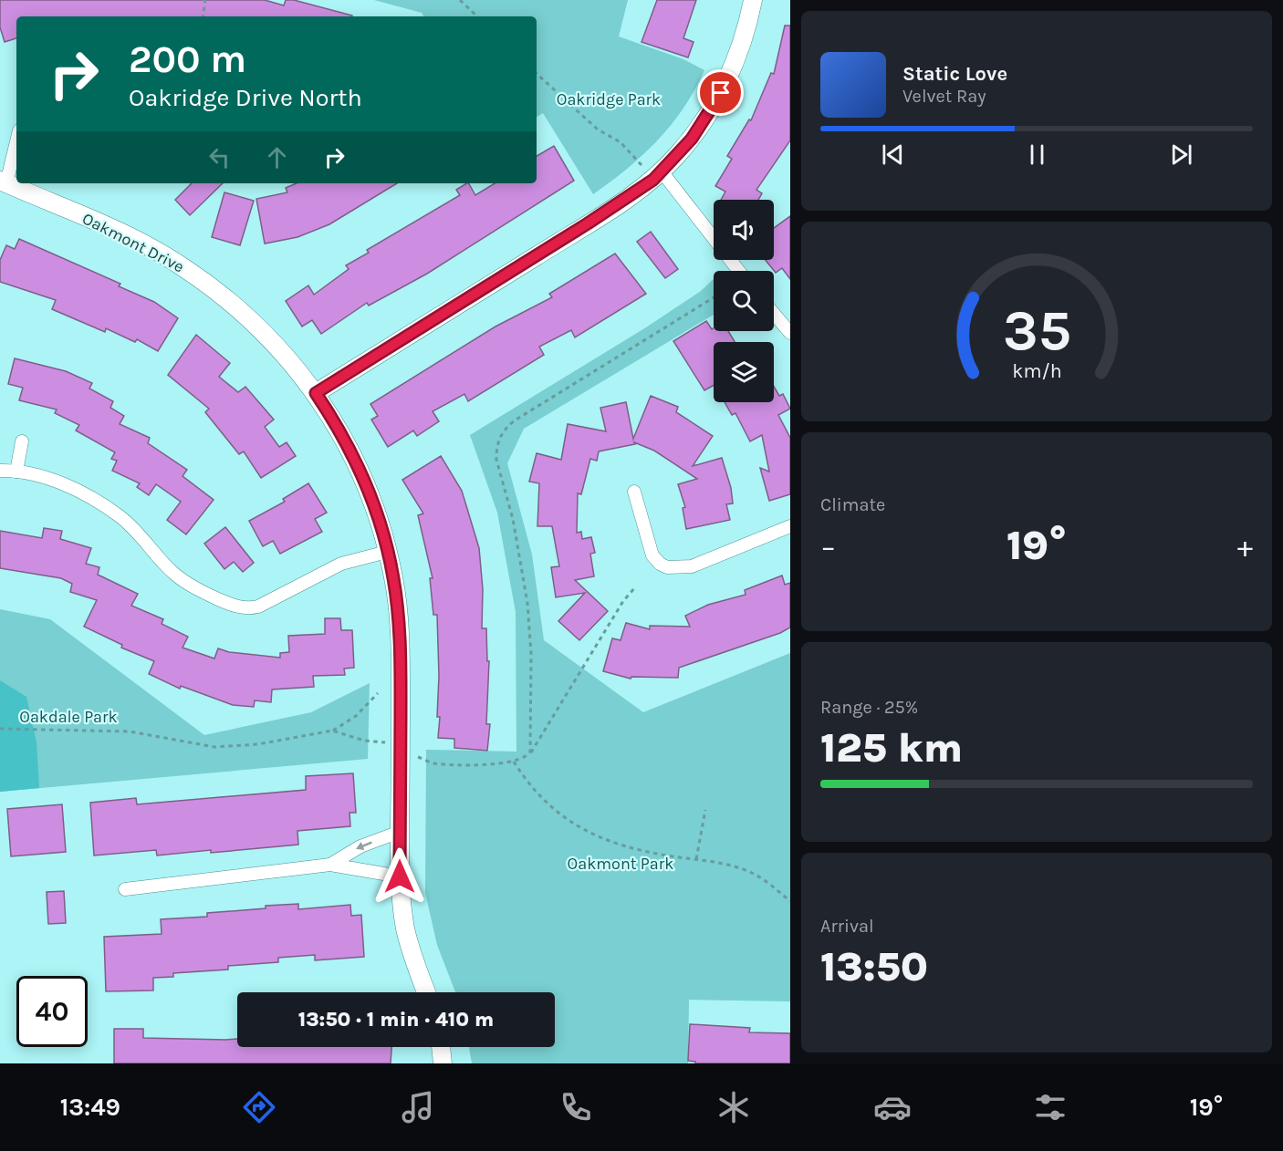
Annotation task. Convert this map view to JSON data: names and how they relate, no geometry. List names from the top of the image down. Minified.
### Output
{"streets":{"street":["Oakmont Drive"]},"parks":["Oakridge Park","Oakdale Park","Oakmont Park"],"page":{"turn":["200 m","Oakridge Drive North"],"song":["Static Love","Velvet Ray"],"tile":["Climate",["Range · 25%","125 km"],["Arrival","13:50"]],"heat":["−","19°","+"],"limit":"40","trip":"13:50 · 1 min · 410 m","tabs":["13:49","19°"],"gauge":["35","km/h"]}}
